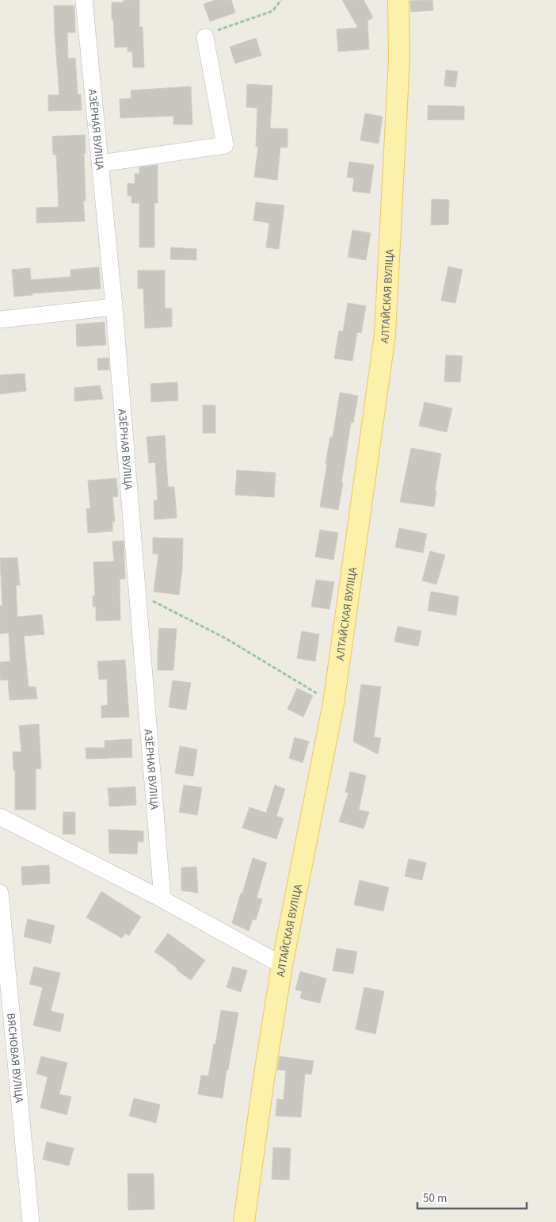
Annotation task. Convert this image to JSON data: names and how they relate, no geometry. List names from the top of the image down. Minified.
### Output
{"streets":{"main road":["АЛТАЙСКАЯ ВУЛІЦА"],"street":["АЗЁРНАЯ ВУЛІЦА","ВЯСНОВАЯ ВУЛІЦА"]},"scale_bar":"50 m"}
